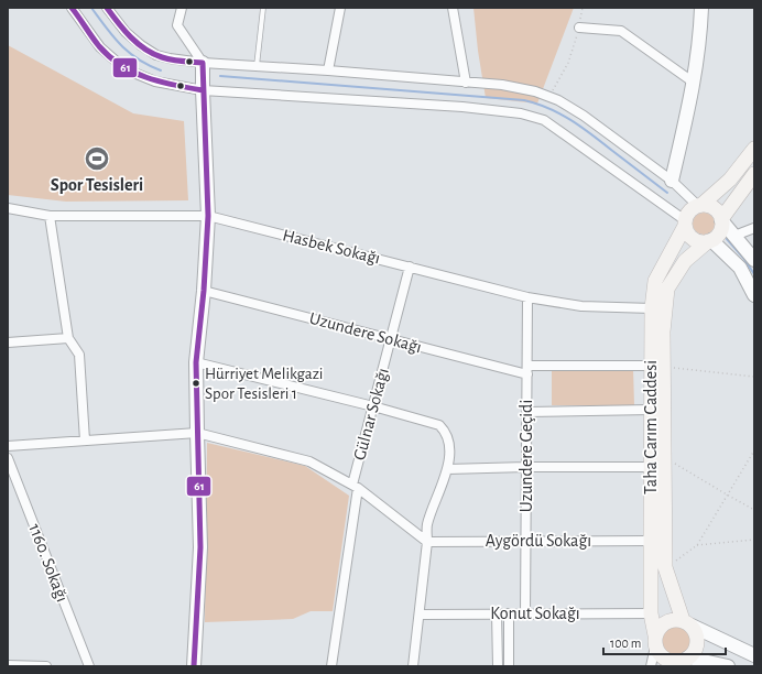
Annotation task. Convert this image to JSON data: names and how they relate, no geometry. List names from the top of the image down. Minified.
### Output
{"streets":{"main road":["Taha Carım Caddesi"],"street":["Hasbek Sokağı","Uzundere Sokağı","Gülnar Sokağı","Uzundere Geçidi","Aygördü Sokağı","1160. Sokağı","Konut Sokağı"]},"crossings":[["Hasbek Sokağı","Gülnar Sokağı"],["Hasbek Sokağı","Taha Carım Caddesi"],["Hasbek Sokağı","Uzundere Geçidi"],["Uzundere Sokağı","Gülnar Sokağı"],["Uzundere Sokağı","Taha Carım Caddesi"],["Uzundere Sokağı","Uzundere Geçidi"],["Taha Carım Caddesi","Aygördü Sokağı"],["Taha Carım Caddesi","Konut Sokağı"],["Uzundere Geçidi","Aygördü Sokağı"],["Uzundere Geçidi","Konut Sokağı"]],"places":{"sports":["Spor Tesisleri"],"other":["Hürriyet Melikgazi Spor Tesisleri 1"]},"lines":["transit line 61"],"scale_bar":"100 m"}
